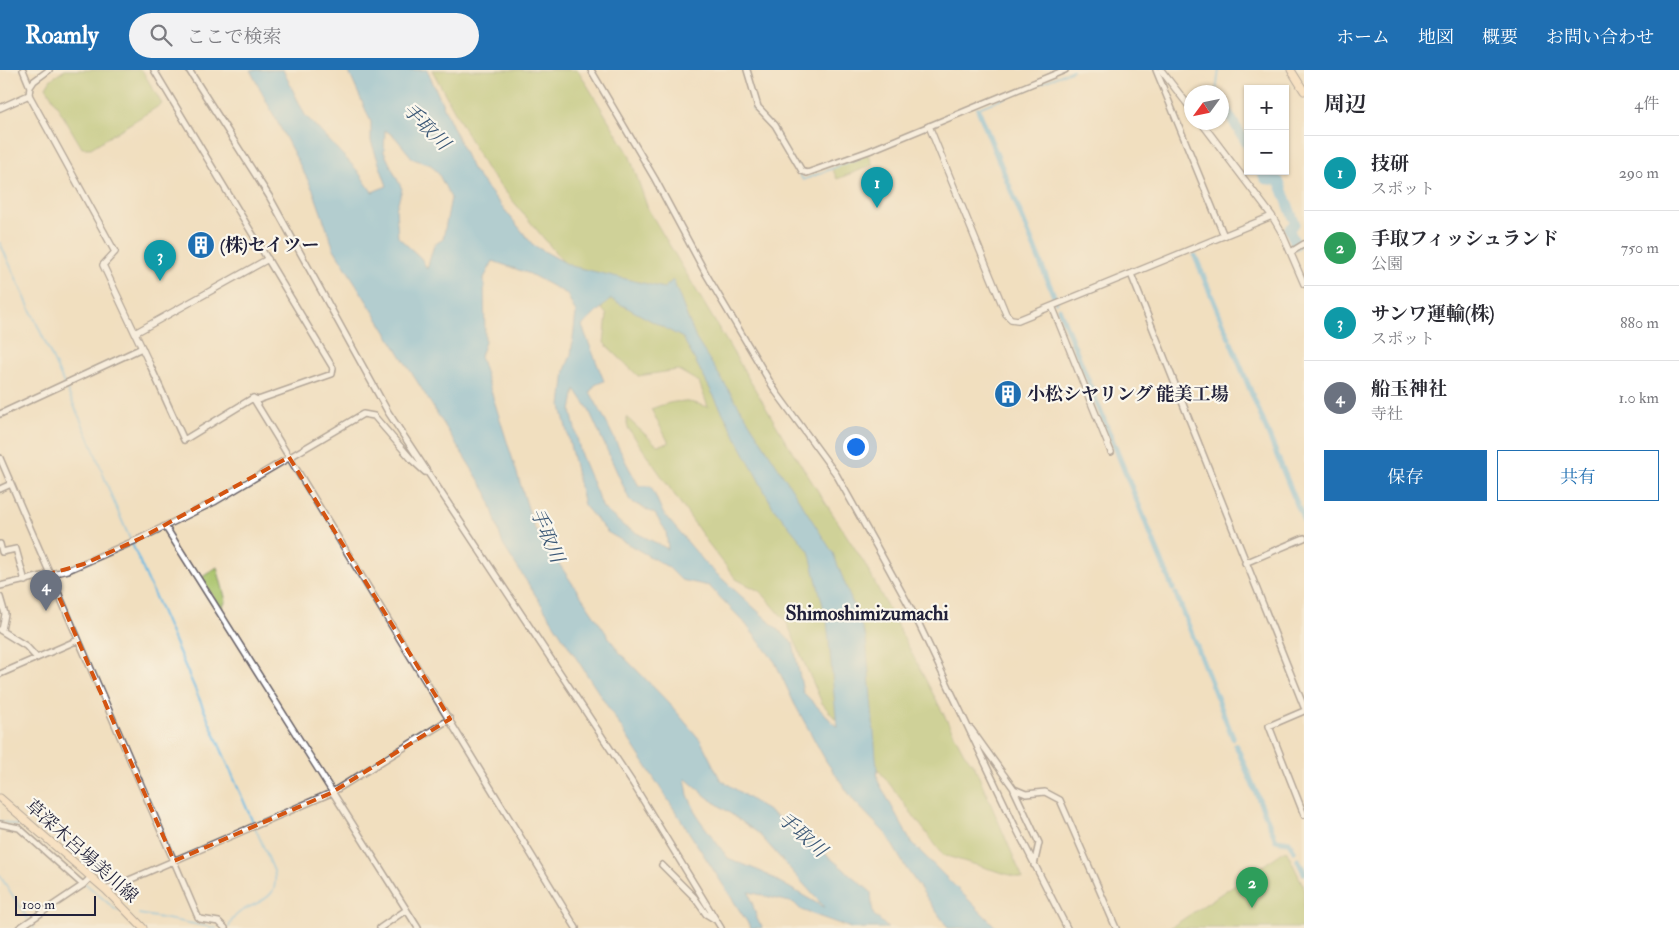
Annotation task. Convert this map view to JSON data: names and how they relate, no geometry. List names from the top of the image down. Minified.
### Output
{"streets":{"main road":["草深木呂場美川線"]},"districts":["Shimoshimizumachi"],"water":["手取川"],"places":{"building":["(株)セイツー","小松シヤリング 能美工場"]},"scale_bar":"100 m","north":"bottom left","page":{"header":"Roamly","search":"ここで検索","nav":["ホーム","地図","概要","お問い合わせ"],"heading":["周辺","4件"],"map_buttons":["+","−"],"list":[{"mark":"1","name":"技研","note":"スポット","value":"290 m"},{"mark":"2","name":"手取フィッシュランド","note":"公園","value":"750 m"},{"mark":"3","name":"サンワ運輸(株)","note":"スポット","value":"880 m"},{"mark":"4","name":"船玉神社","note":"寺社","value":"1.0 km"}],"pins":["1","3","4","2"],"buttons":["保存","共有"],"scale":"100 m"}}
